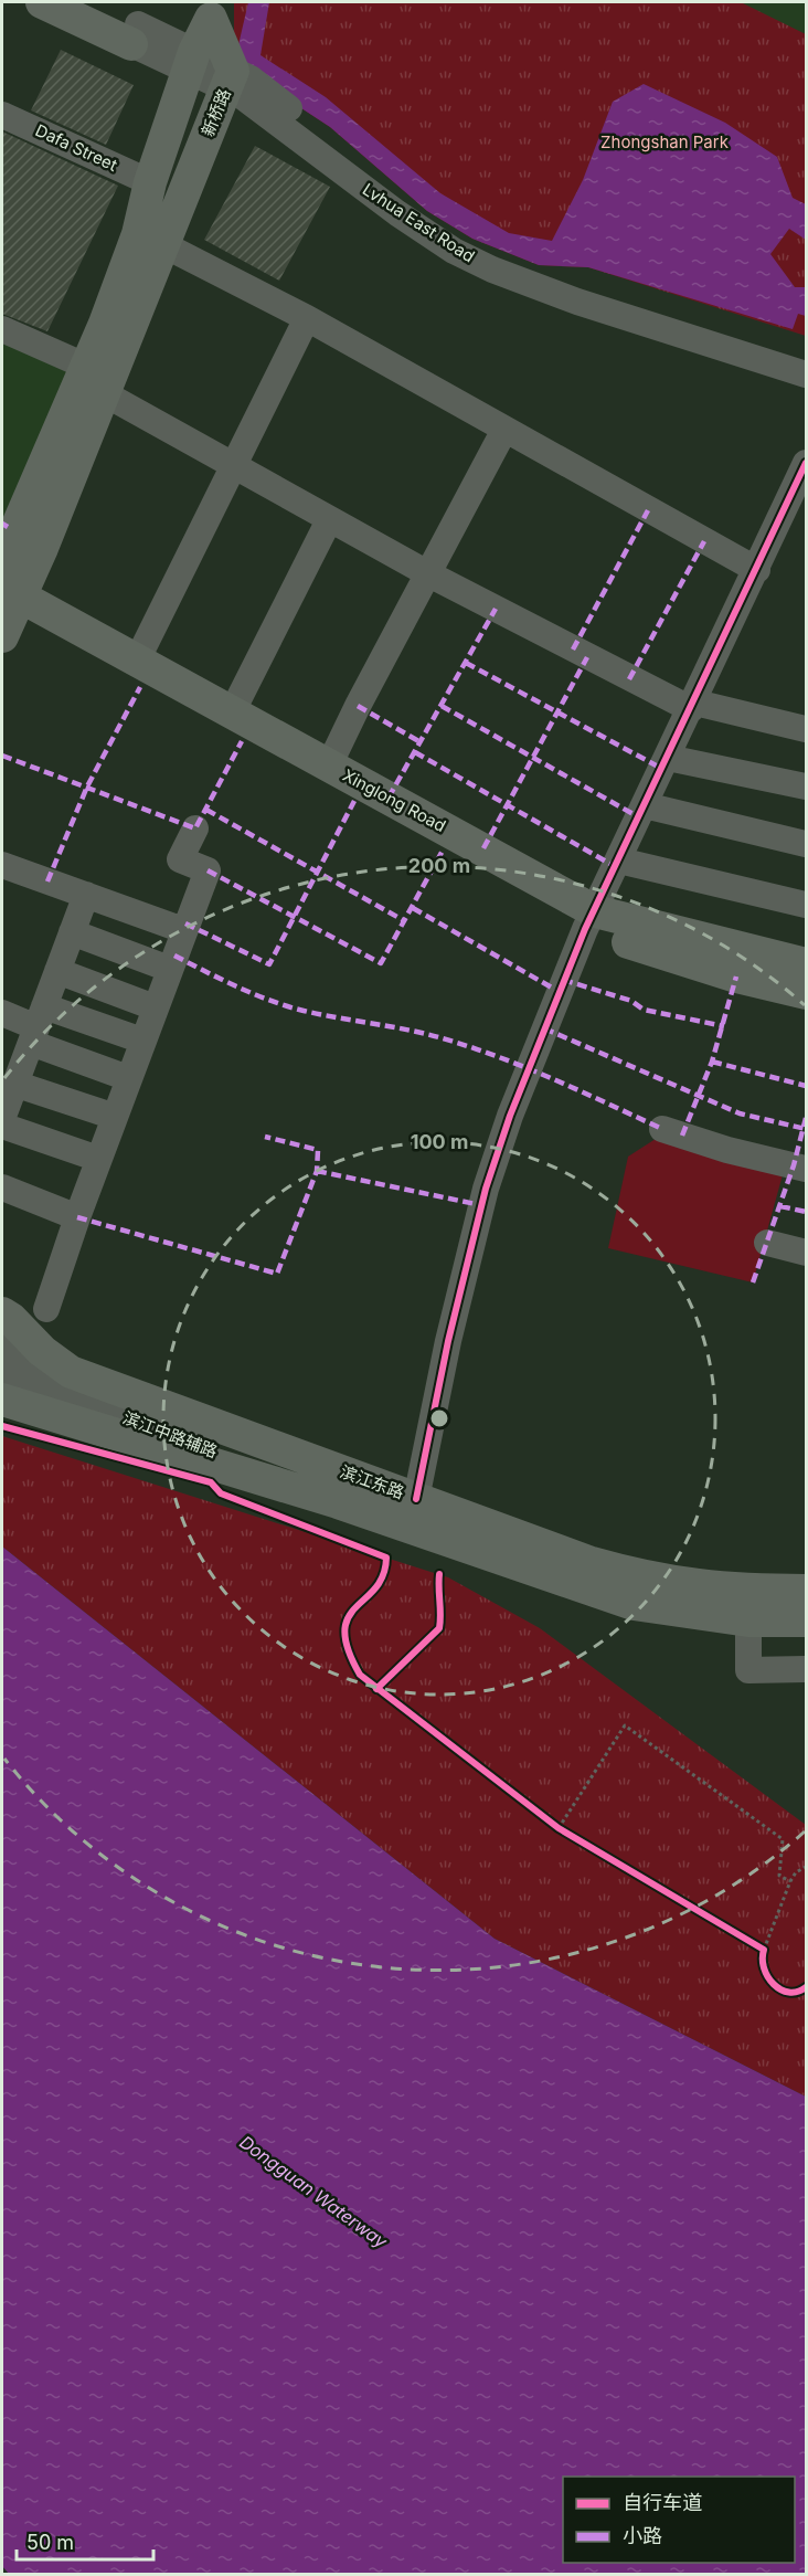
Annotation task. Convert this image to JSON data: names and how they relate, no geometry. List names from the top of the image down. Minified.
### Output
{"streets":{"main road":["新桥路","Xinglong Road","滨江东路"],"street":["Dafa Street","Lvhua East Road","滨江中路辅路"]},"crossings":[["新桥路","Dafa Street"],["新桥路","Lvhua East Road"],["新桥路","Xinglong Road"],["滨江中路辅路","滨江东路"]],"water":["Dongguan Waterway"],"parks":["Zhongshan Park"],"legend":["自行车道","小路"],"scale_bar":"50 m","rings":["200 m","100 m"]}
